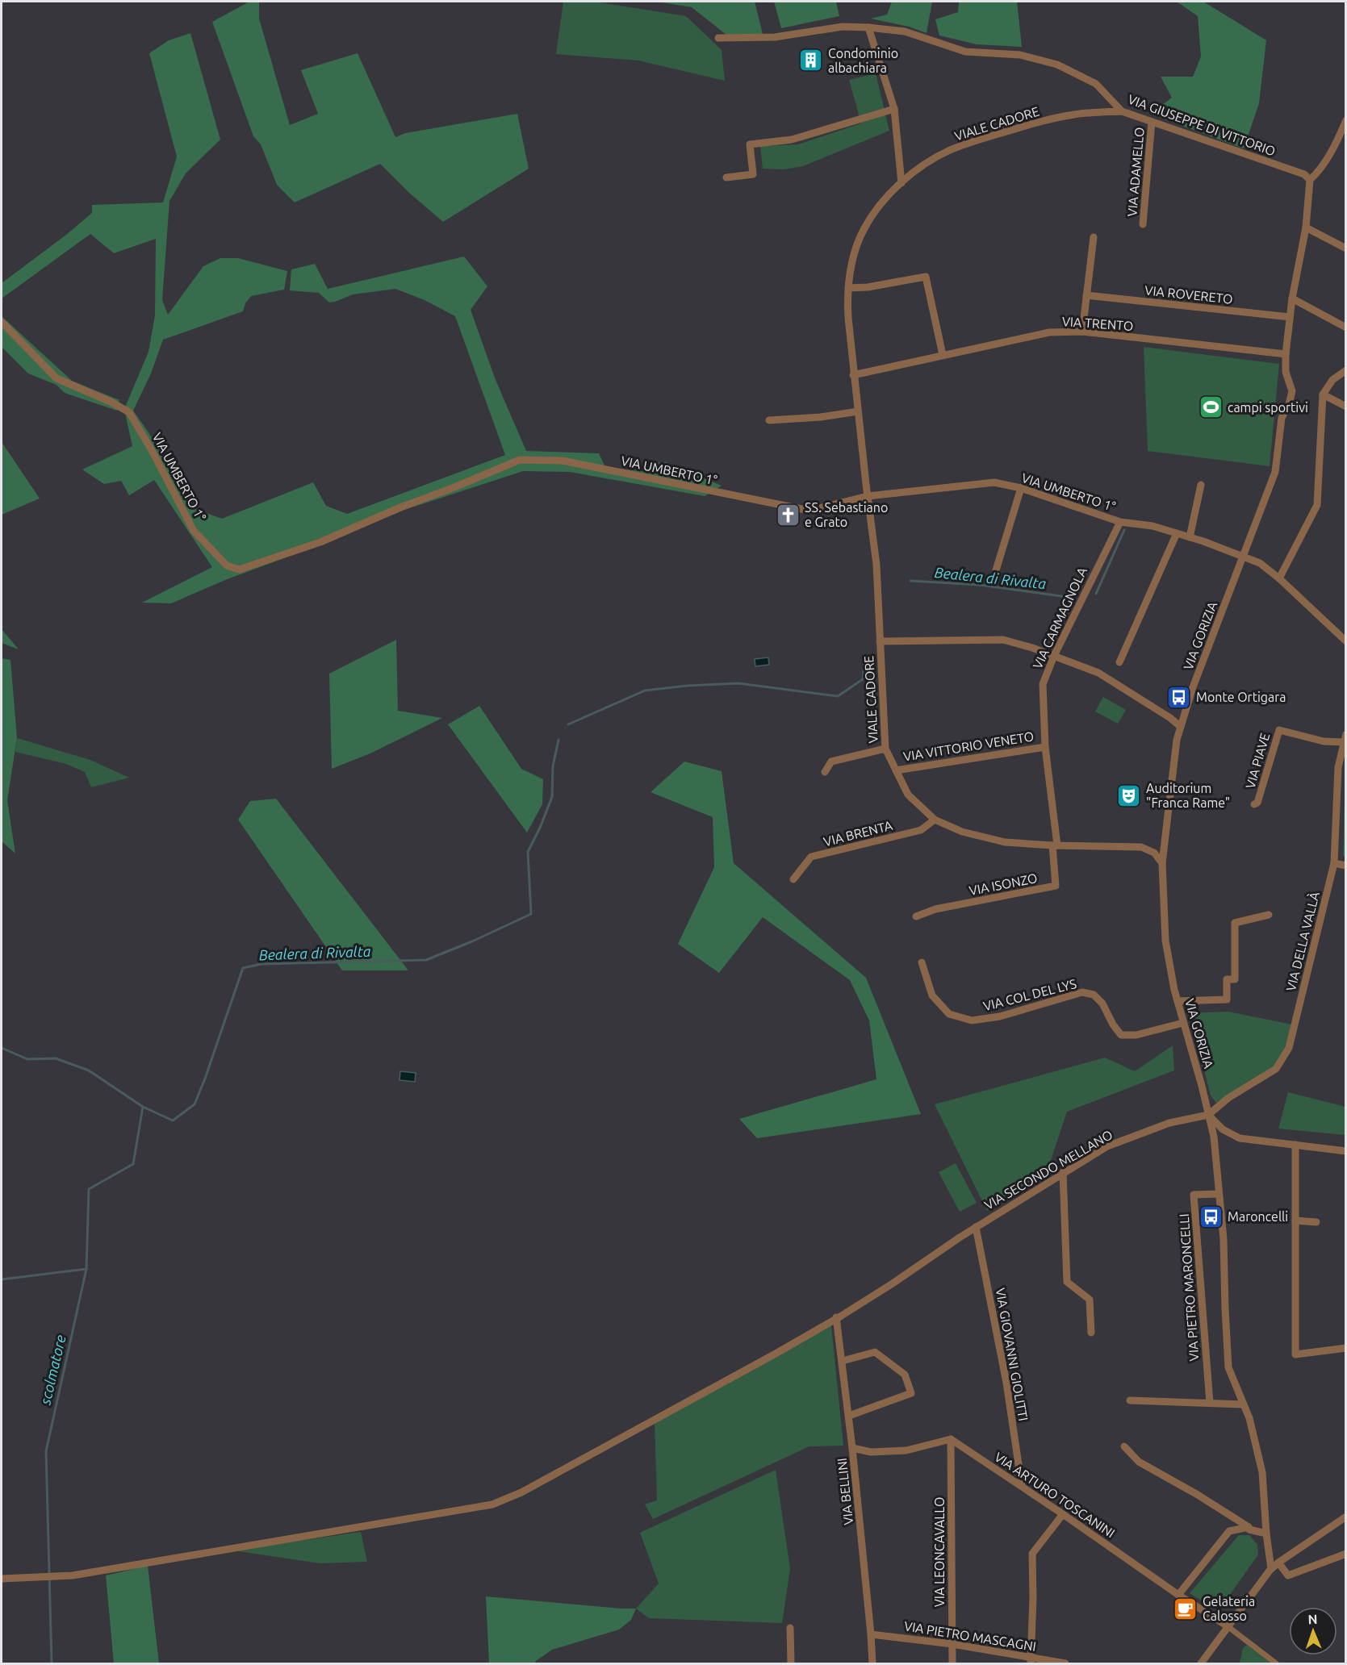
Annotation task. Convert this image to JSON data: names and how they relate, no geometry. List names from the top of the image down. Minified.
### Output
{"streets":{"street":["VIALE CADORE","VIA GIUSEPPE DI VITTORIO","VIA ADAMELLO","VIA ROVERETO","VIA TRENTO","VIA UMBERTO 1°","VIA CARMAGNOLA","VIA GORIZIA","VIA VITTORIO VENETO","VIA PIAVE","VIA BRENTA","VIA ISONZO","VIA DELLA VALLÀ","VIA COL DEL LYS","VIA SECONDO MELLANO","VIA PIETRO MARONCELLI","VIA GIOVANNI GIOLITTI","VIA BELLINI","VIA ARTURO TOSCANINI","VIA LEONCAVALLO","VIA PIETRO MASCAGNI"]},"crossings":[["VIALE CADORE","VIA GIUSEPPE DI VITTORIO"],["VIALE CADORE","VIA TRENTO"],["VIALE CADORE","VIA UMBERTO 1°"],["VIALE CADORE","VIA CARMAGNOLA"],["VIALE CADORE","VIA GORIZIA"],["VIALE CADORE","VIA VITTORIO VENETO"],["VIALE CADORE","VIA BRENTA"],["VIALE CADORE","VIA ISONZO"],["VIA GIUSEPPE DI VITTORIO","VIA ADAMELLO"],["VIA ROVERETO","VIA GORIZIA"],["VIA TRENTO","VIA GORIZIA"],["VIA UMBERTO 1°","VIA CARMAGNOLA"],["VIA UMBERTO 1°","VIA GORIZIA"],["VIA CARMAGNOLA","VIA VITTORIO VENETO"],["VIA CARMAGNOLA","VIA ISONZO"],["VIA GORIZIA","VIA DELLA VALLÀ"],["VIA GORIZIA","VIA COL DEL LYS"],["VIA GORIZIA","VIA SECONDO MELLANO"],["VIA PIAVE","VIA DELLA VALLÀ"],["VIA DELLA VALLÀ","VIA SECONDO MELLANO"],["VIA SECONDO MELLANO","VIA GIOVANNI GIOLITTI"],["VIA SECONDO MELLANO","VIA BELLINI"],["VIA GIOVANNI GIOLITTI","VIA ARTURO TOSCANINI"],["VIA BELLINI","VIA PIETRO MASCAGNI"],["VIA ARTURO TOSCANINI","VIA LEONCAVALLO"],["VIA LEONCAVALLO","VIA PIETRO MASCAGNI"]],"water":["Bealera di Rivalta","scolmatore"],"places":{"building":["Condominio albachiara"],"sports":["campi sportivi"],"church":["SS. Sebastiano e Grato"],"bus stop":["Monte Ortigara","Maroncelli"],"theatre":["Auditorium \"Franca Rame\""],"cafe":["Gelateria Calosso"]},"north":"top"}
